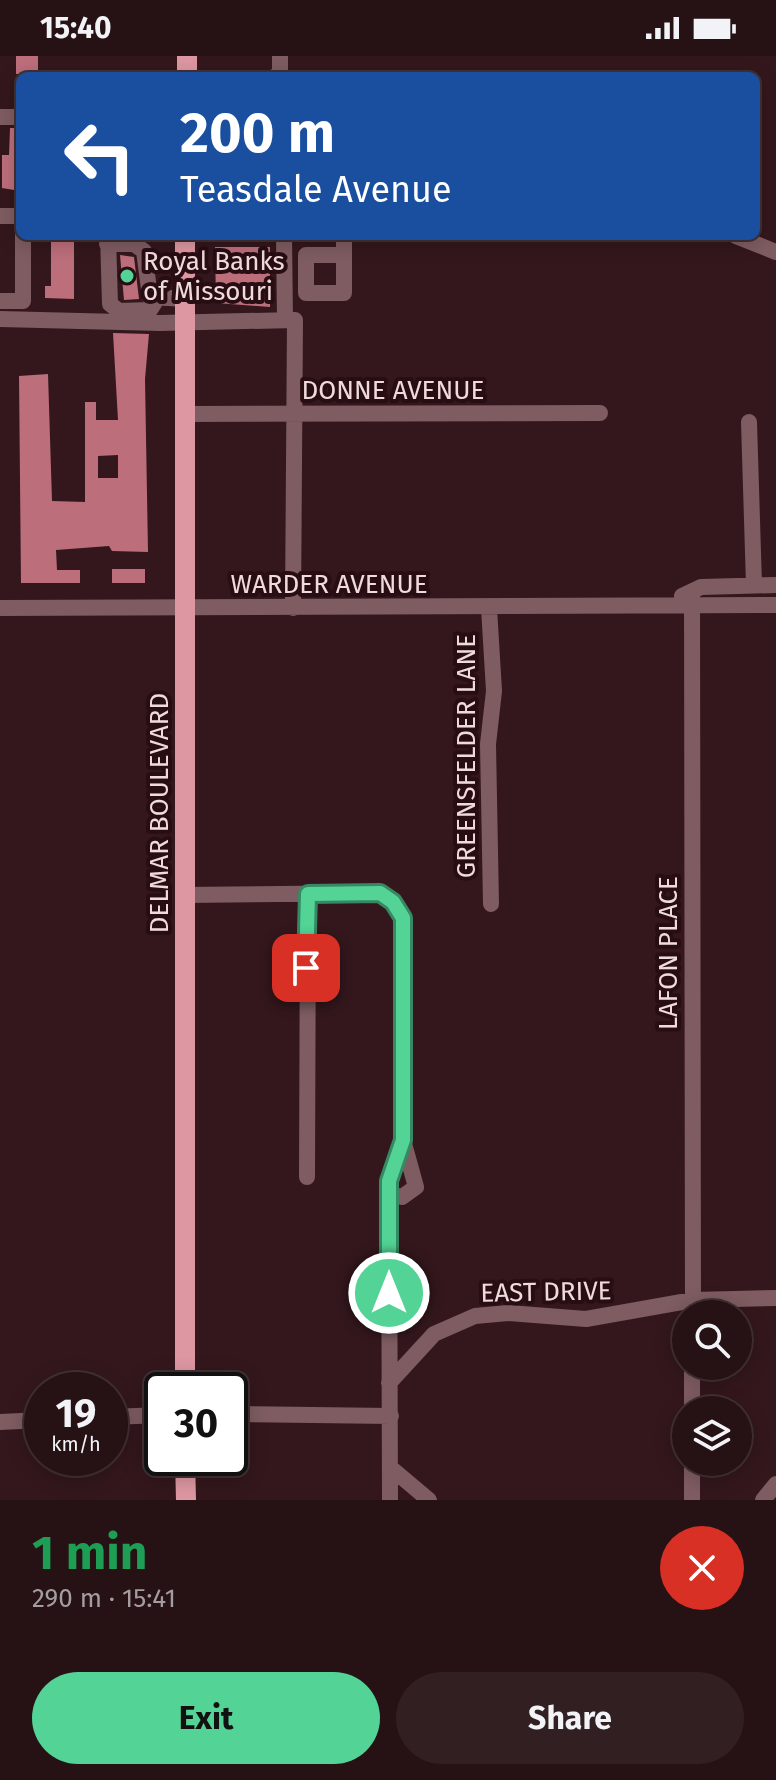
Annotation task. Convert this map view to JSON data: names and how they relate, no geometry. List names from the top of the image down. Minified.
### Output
{"streets":{"main road":["DELMAR BOULEVARD"],"street":["DONNE AVENUE","WARDER AVENUE","GREENSFELDER LANE","LAFON PLACE","EAST DRIVE"]},"crossings":[["DONNE AVENUE","DELMAR BOULEVARD"],["WARDER AVENUE","GREENSFELDER LANE"],["WARDER AVENUE","DELMAR BOULEVARD"],["WARDER AVENUE","LAFON PLACE"]],"places":["Royal Banks of Missouri"],"page":{"status":"15:40","turn":["200 m","Teasdale Avenue"],"speed":"19 km/h","limit":"30","heading":["1 min","290 m · 15:41"],"buttons":["Exit","Share"]}}
